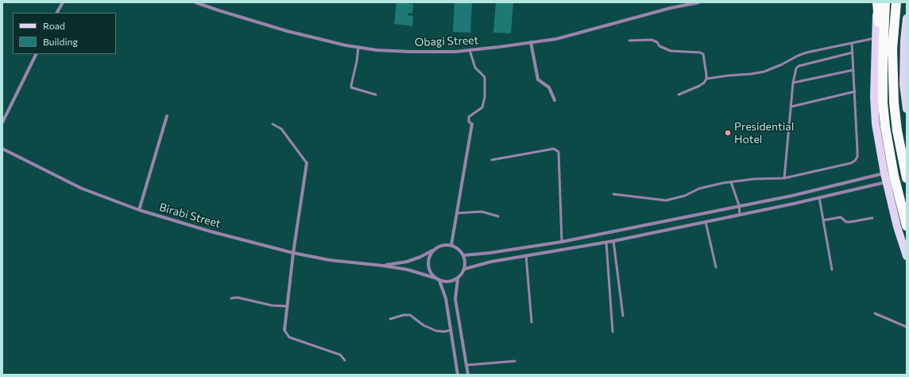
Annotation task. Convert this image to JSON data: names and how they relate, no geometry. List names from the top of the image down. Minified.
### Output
{"streets":{"street":["Obagi Street","Birabi Street"]},"places":["Presidential Hotel"],"legend":["Road","Building"]}
